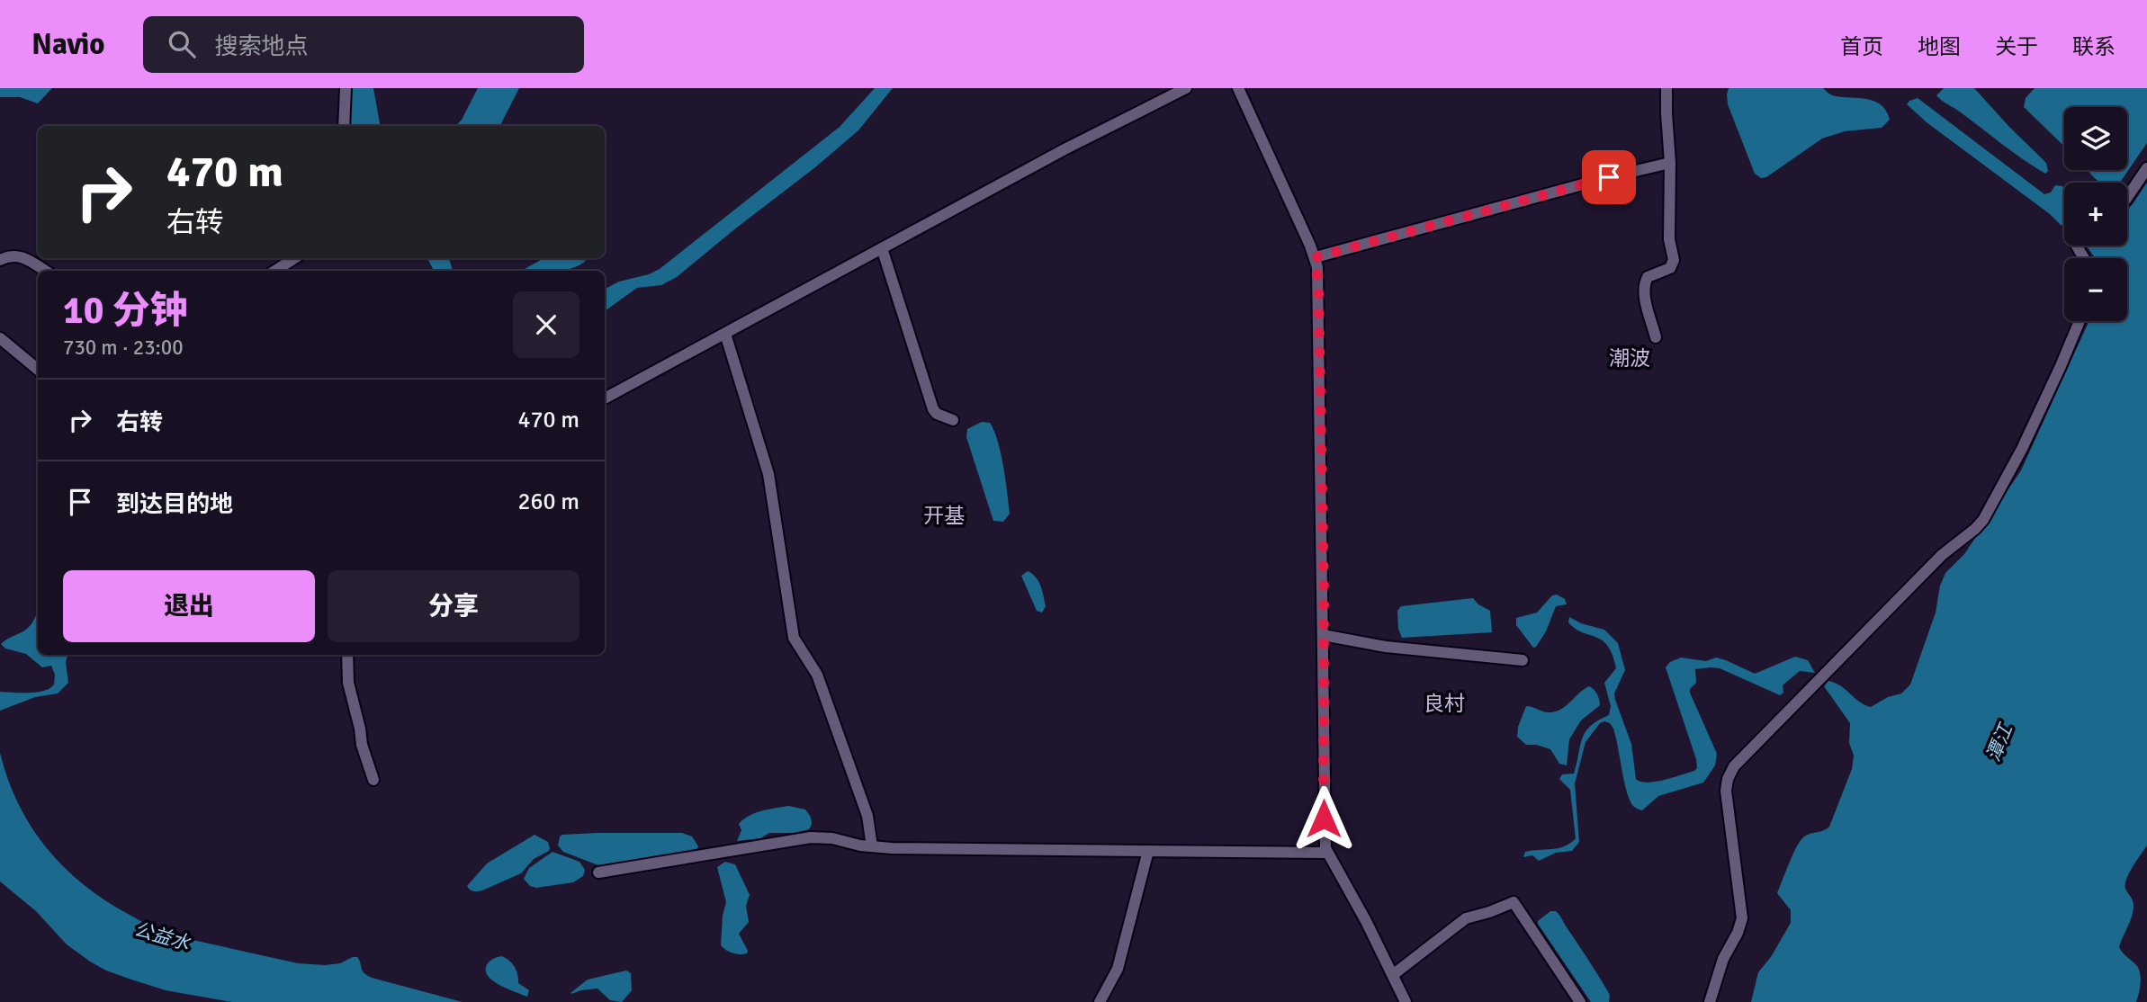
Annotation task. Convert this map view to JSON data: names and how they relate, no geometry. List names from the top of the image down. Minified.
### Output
{"districts":["潮波","开基","良村"],"water":["潭江","公益水"],"page":{"header":"Navio","search":"搜索地点","nav":["首页","地图","关于","联系"],"map_buttons":["+","−"],"turn":["470 m","右转"],"heading":["10 分钟","730 m · 23:00"],"list":[{"name":"右转","value":"470 m"},{"name":"到达目的地","value":"260 m"}],"buttons":["退出","分享"]}}
